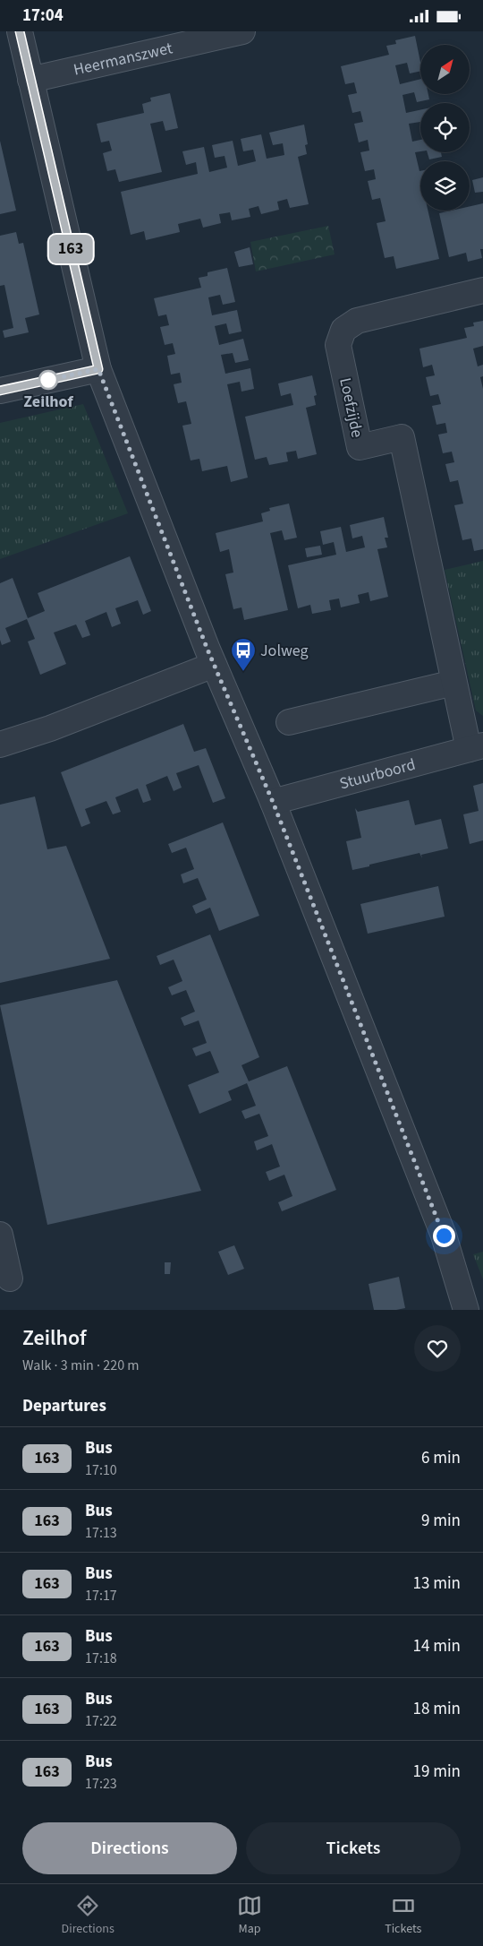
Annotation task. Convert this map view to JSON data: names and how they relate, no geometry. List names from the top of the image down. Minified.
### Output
{"streets":{"street":["Heermanszwet","Loefzijde","Stuurboord"]},"crossings":[["Loefzijde","Stuurboord"]],"places":{"other":["Zeilhof"],"bus stop":["Jolweg"]},"lines":["bus line 163"],"north":"top right","page":{"status":"17:04","on_map":"163","heading":[["Zeilhof","Walk · 3 min · 220 m"],"Departures"],"list":[{"mark":"163","name":"Bus","note":"17:10","value":"6 min"},{"mark":"163","name":"Bus","note":"17:13","value":"9 min"},{"mark":"163","name":"Bus","note":"17:17","value":"13 min"},{"mark":"163","name":"Bus","note":"17:18","value":"14 min"},{"mark":"163","name":"Bus","note":"17:22","value":"18 min"},{"mark":"163","name":"Bus","note":"17:23","value":"19 min"}],"buttons":["Directions","Tickets"],"tabs":["Directions","Map","Tickets"]}}
